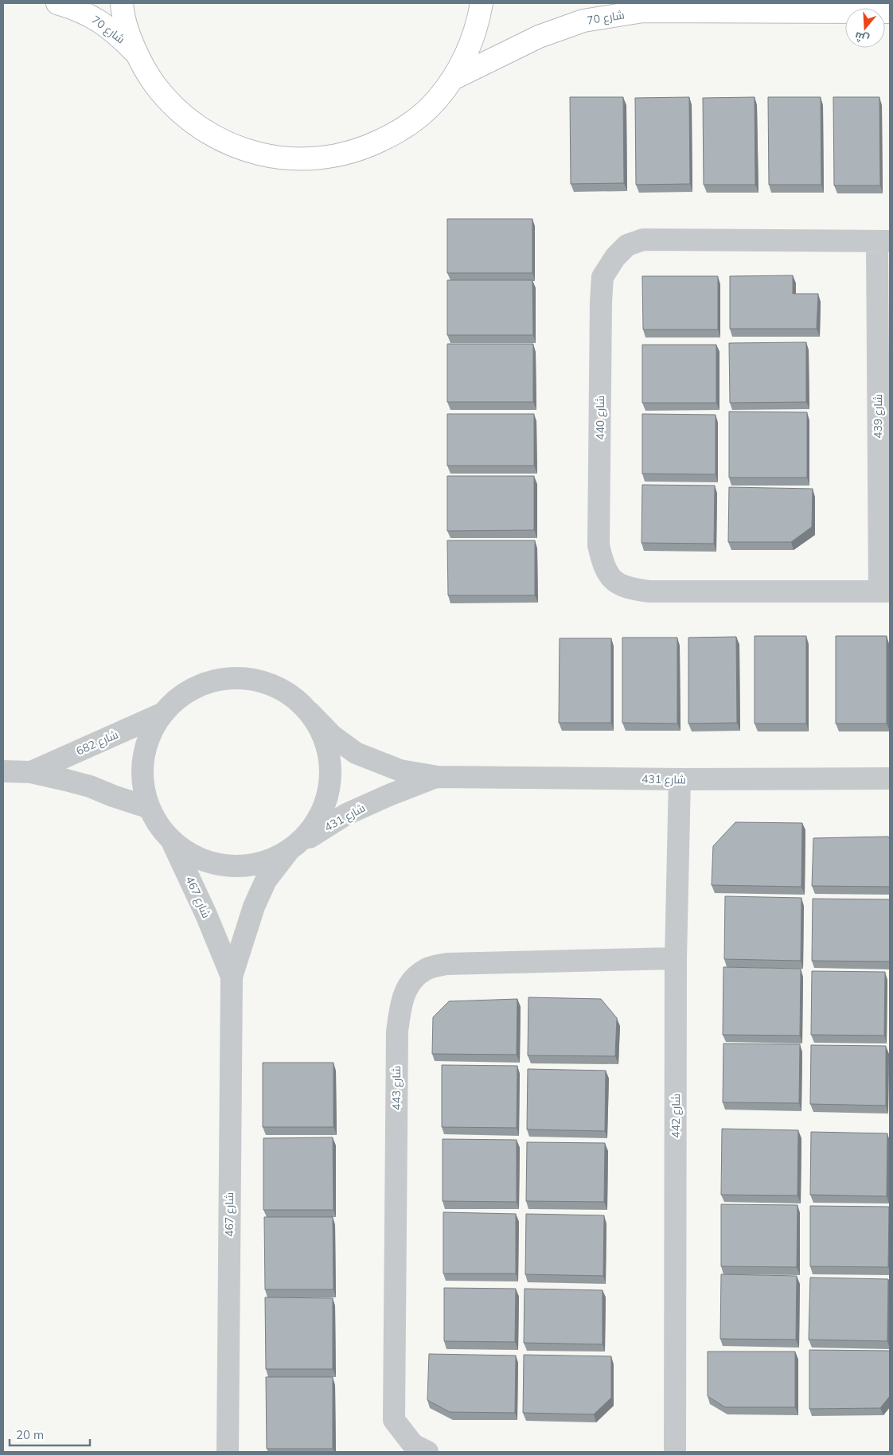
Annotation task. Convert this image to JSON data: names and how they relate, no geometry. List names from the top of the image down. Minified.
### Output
{"streets":{"main road":["شارع 70"],"street":["شارع 439","شارع 440","شارع 682","شارع 431","شارع 467","شارع 443","شارع 442"]},"crossings":[["شارع 439","شارع 440"],["شارع 431","شارع 467"],["شارع 431","شارع 442"],["شارع 443","شارع 442"]],"scale_bar":"20 m","north":"bottom"}
